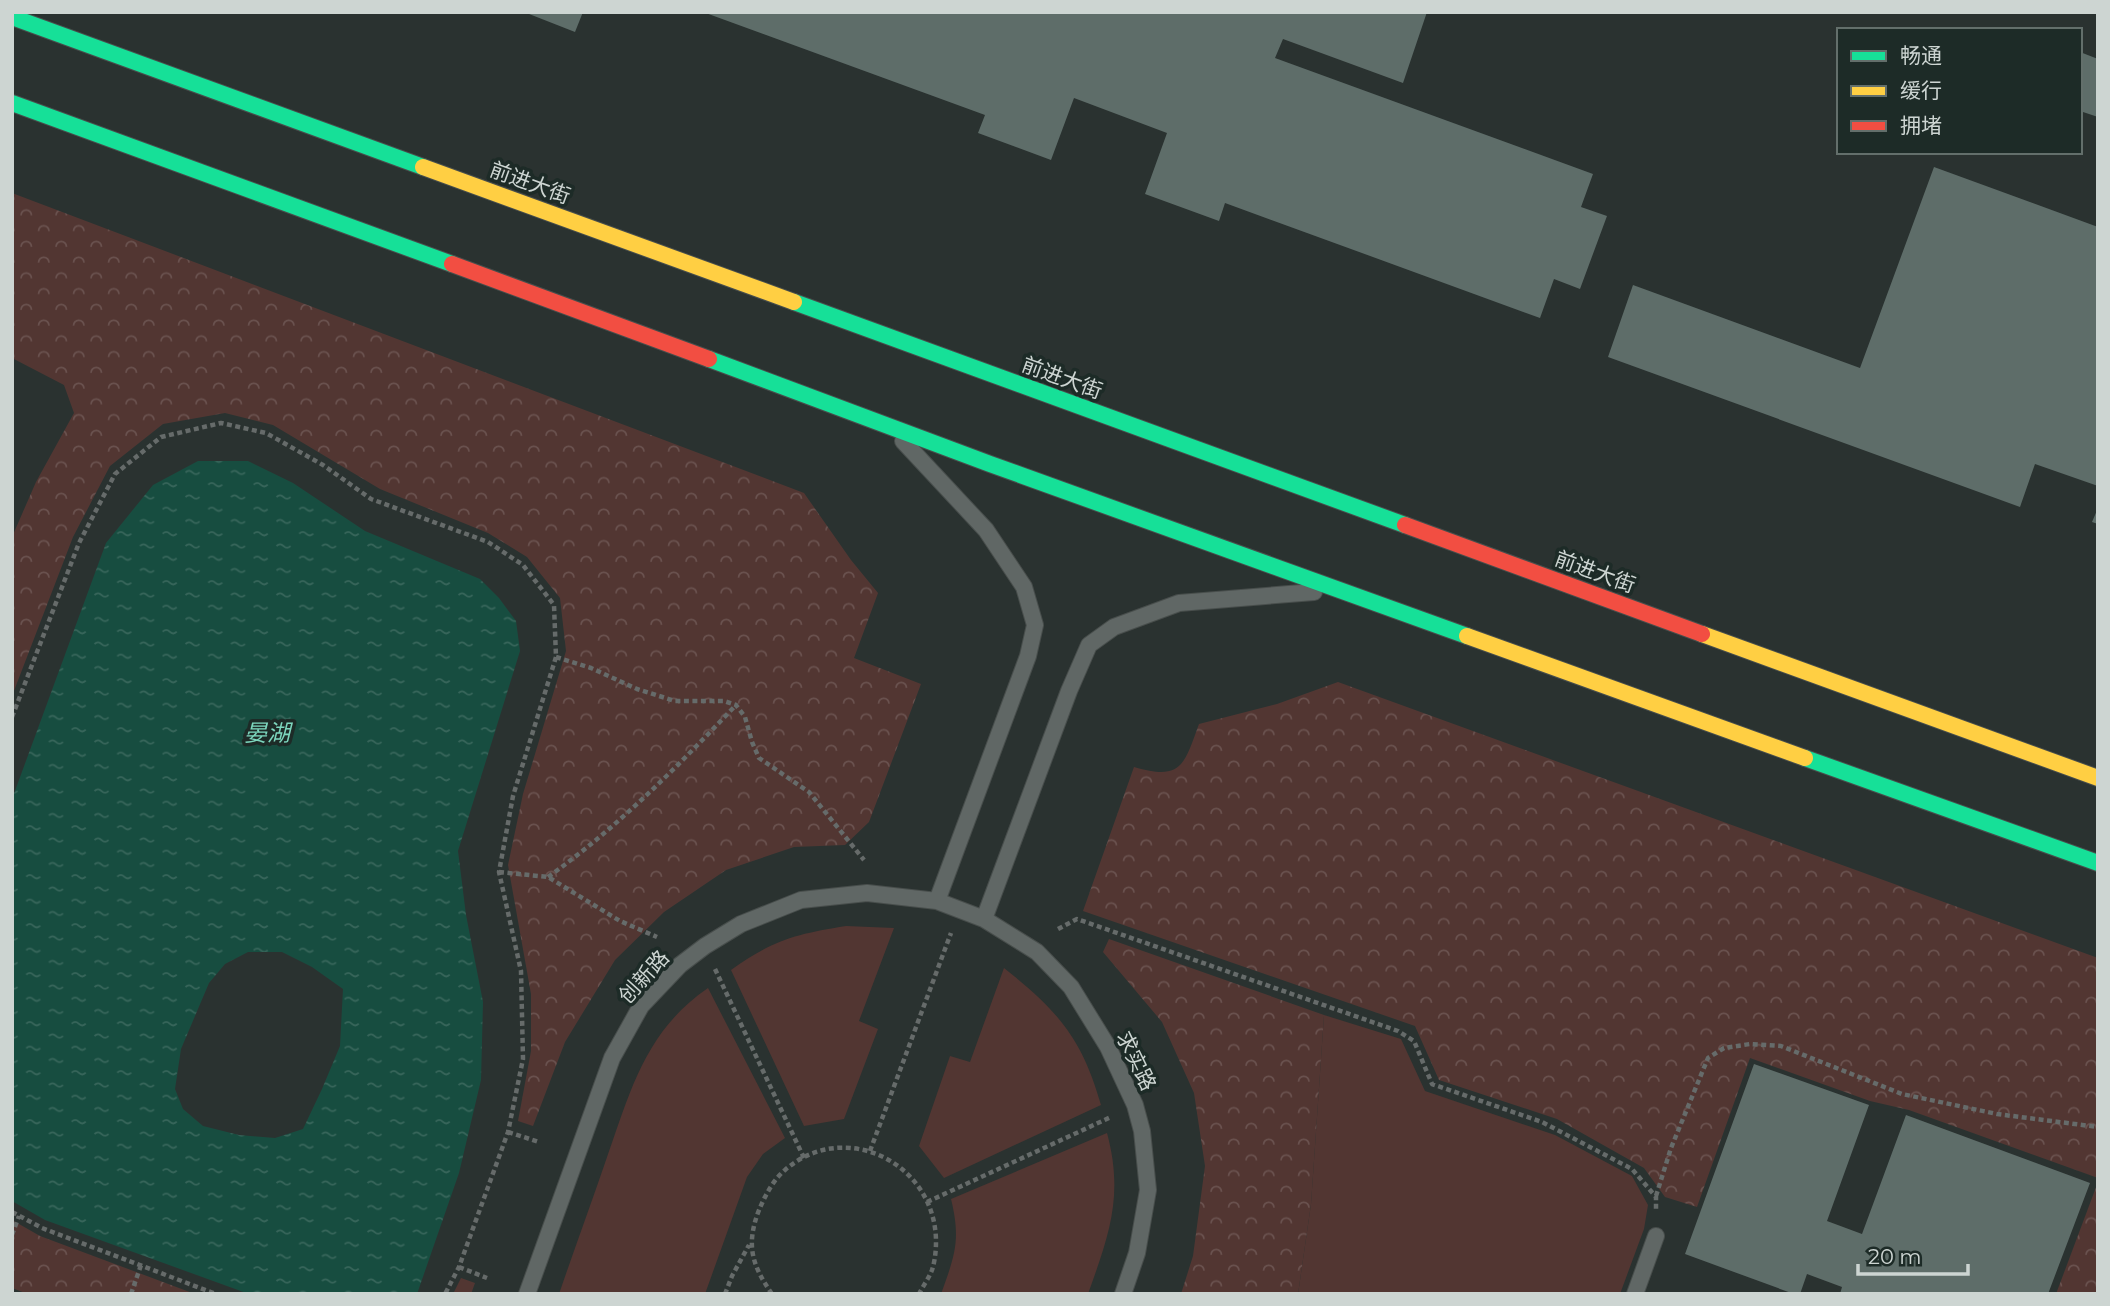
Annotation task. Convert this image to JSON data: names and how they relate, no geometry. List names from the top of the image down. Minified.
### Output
{"streets":{"main road":["前进大街"],"lane":["创新路","求实路"]},"crossings":[["创新路","求实路"]],"water":["晏湖"],"legend":["畅通","缓行","拥堵"],"scale_bar":"20 m"}
